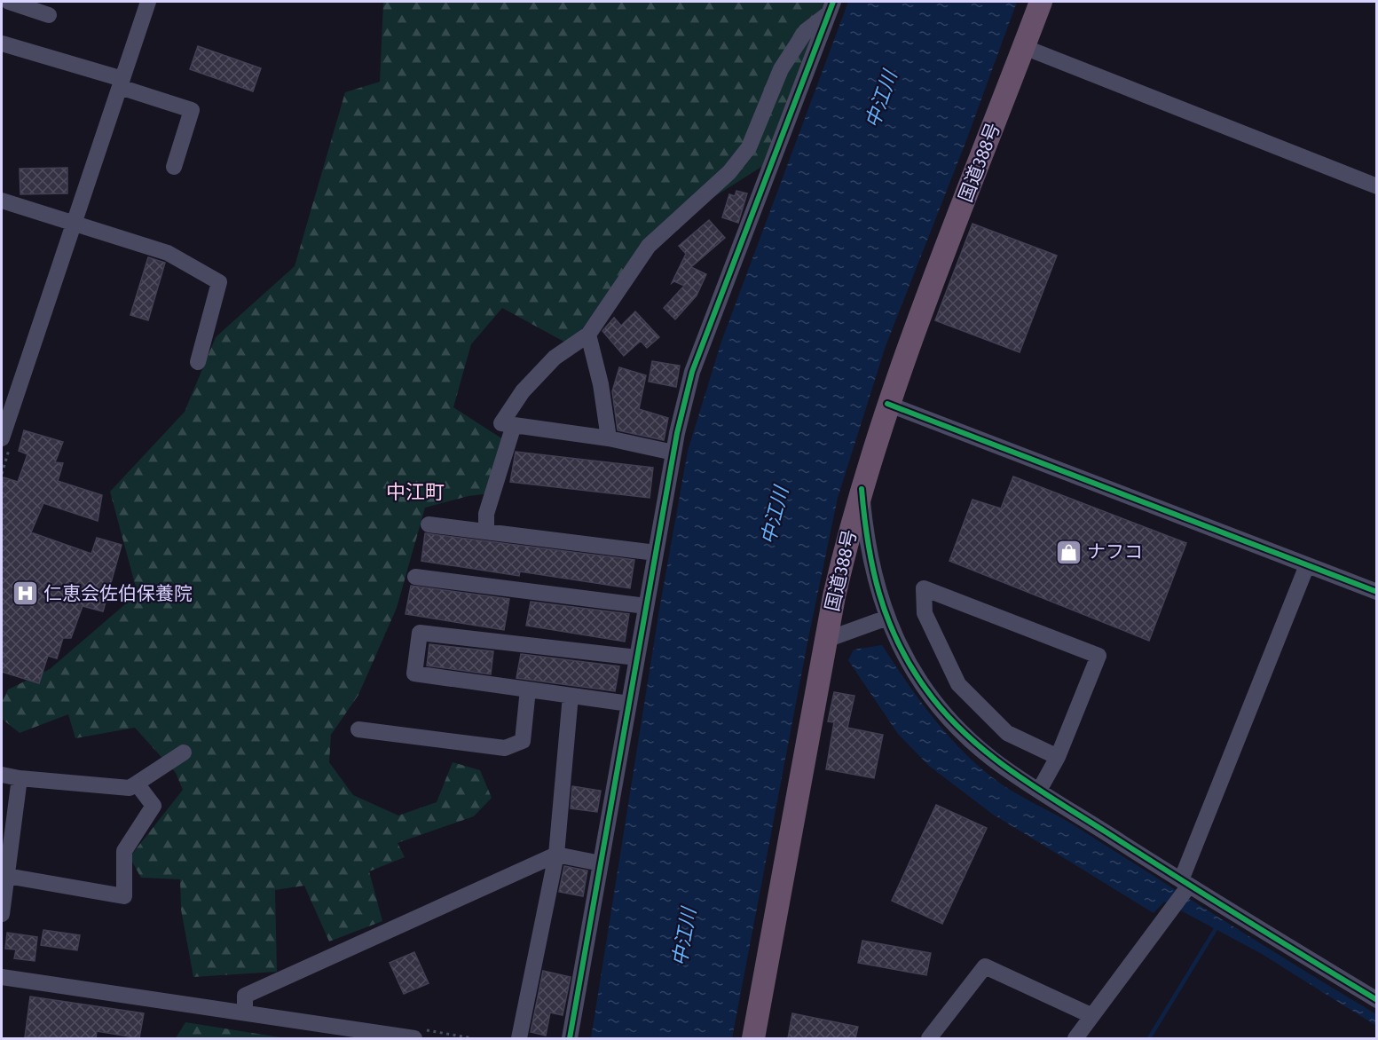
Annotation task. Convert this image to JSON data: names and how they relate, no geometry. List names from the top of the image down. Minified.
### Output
{"streets":{"highway":["国道388号"]},"districts":["中江町"],"water":["中江川"],"places":{"shop":["ナフコ"],"hospital":["仁恵会佐伯保養院"]}}
